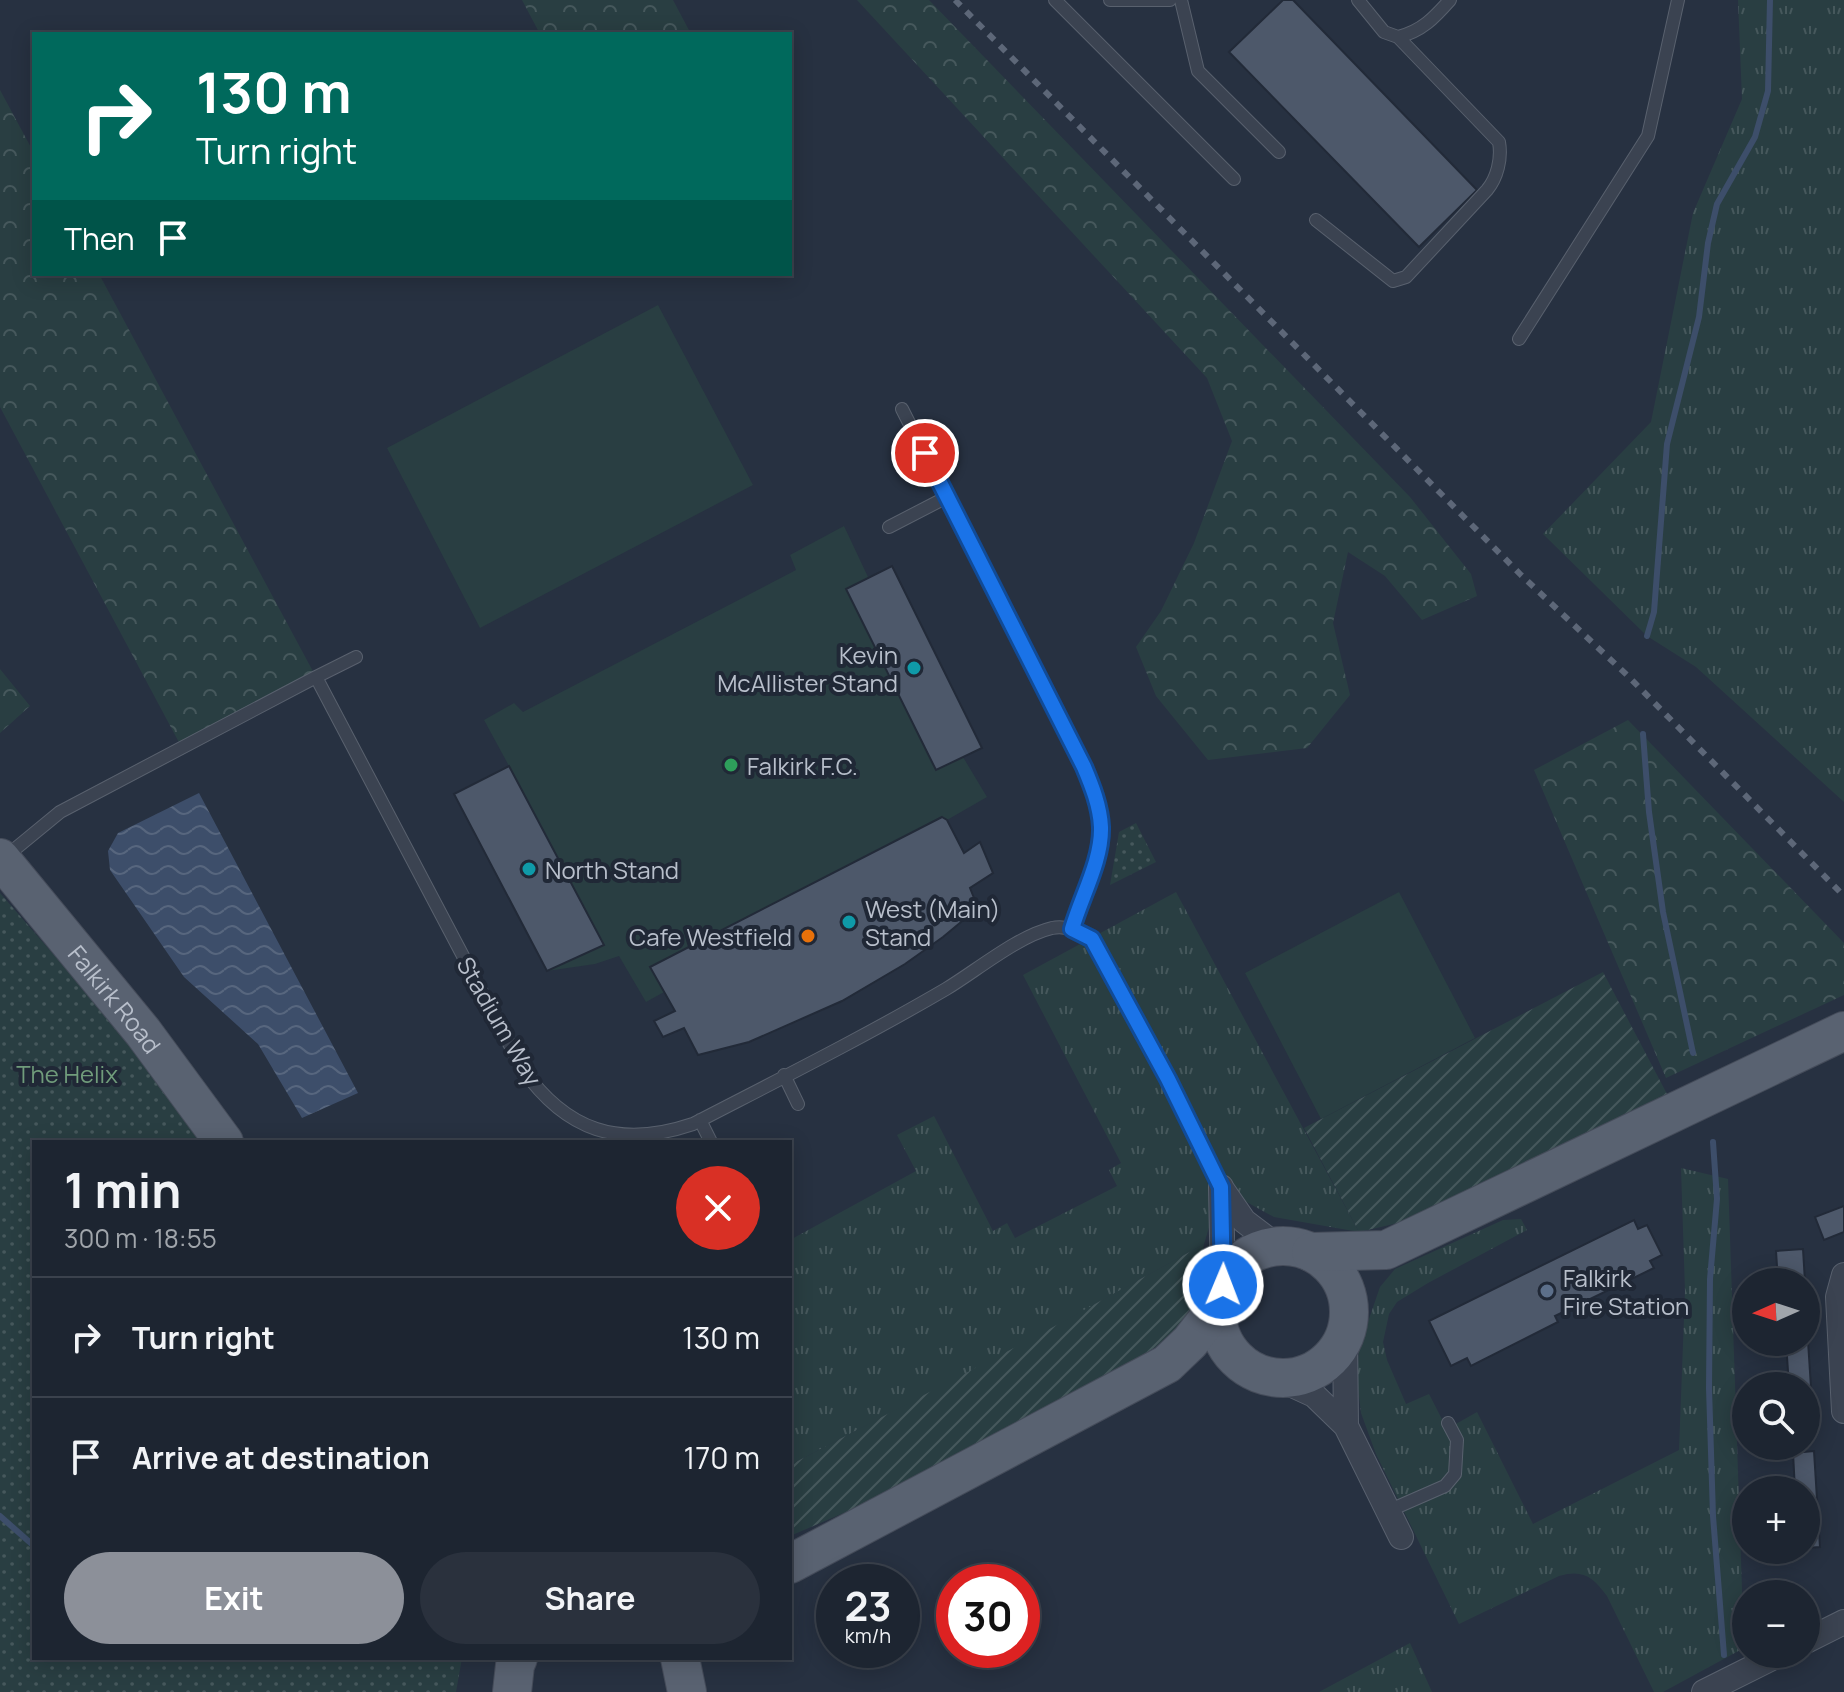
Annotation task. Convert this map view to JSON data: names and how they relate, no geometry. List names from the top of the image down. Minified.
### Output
{"streets":{"main road":["Falkirk Road"],"lane":["Stadium Way"]},"parks":["The Helix"],"places":["Kevin McAllister Stand","Falkirk F.C.","North Stand","West (Main) Stand","Cafe Westfield","Falkirk Fire Station"],"north":"left","page":{"turn":["130 m","Turn right"],"then":"Then","heading":["1 min","300 m · 18:55"],"map_buttons":["+","−"],"list":[{"name":"Turn right","value":"130 m"},{"name":"Arrive at destination","value":"170 m"}],"buttons":["Exit","Share"],"speed":"23 km/h","limit":"30"}}
